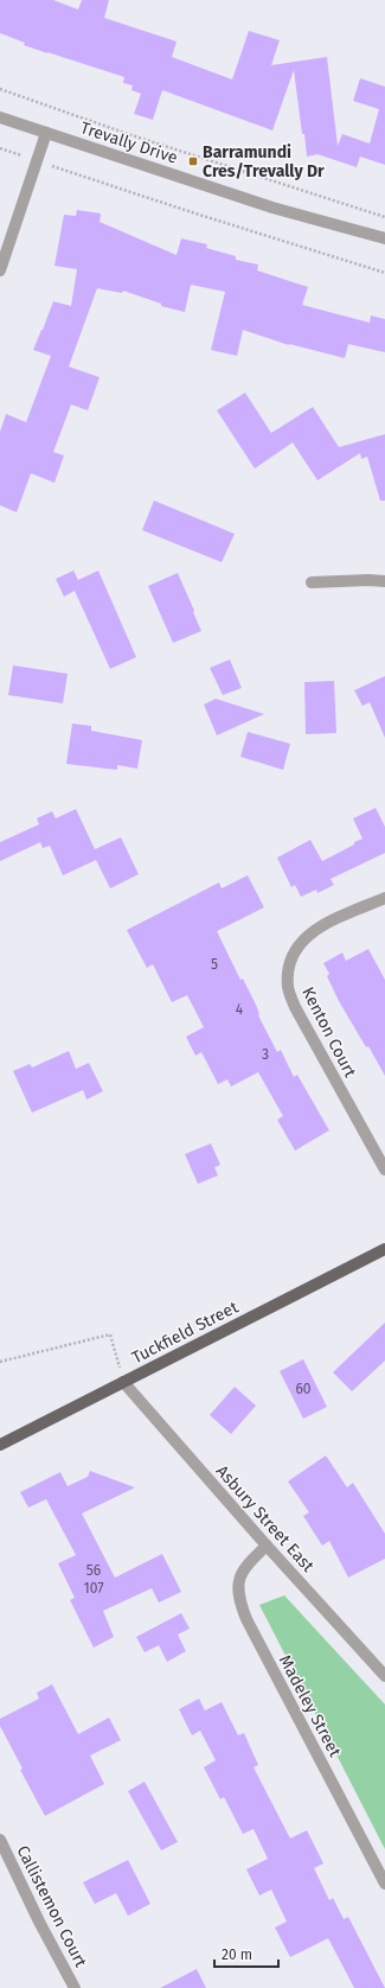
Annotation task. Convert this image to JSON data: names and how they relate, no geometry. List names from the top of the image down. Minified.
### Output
{"streets":{"main road":["Tuckfield Street"],"street":["Trevally Drive","Kenton Court","Asbury Street East","Madeley Street","Callistemon Court"]},"crossings":[["Tuckfield Street","Asbury Street East"],["Asbury Street East","Madeley Street"]],"places":{"transit":["Barramundi Cres/Trevally Dr"]},"house_numbers":["5","4","3","60","56","107"],"scale_bar":"20 m"}
